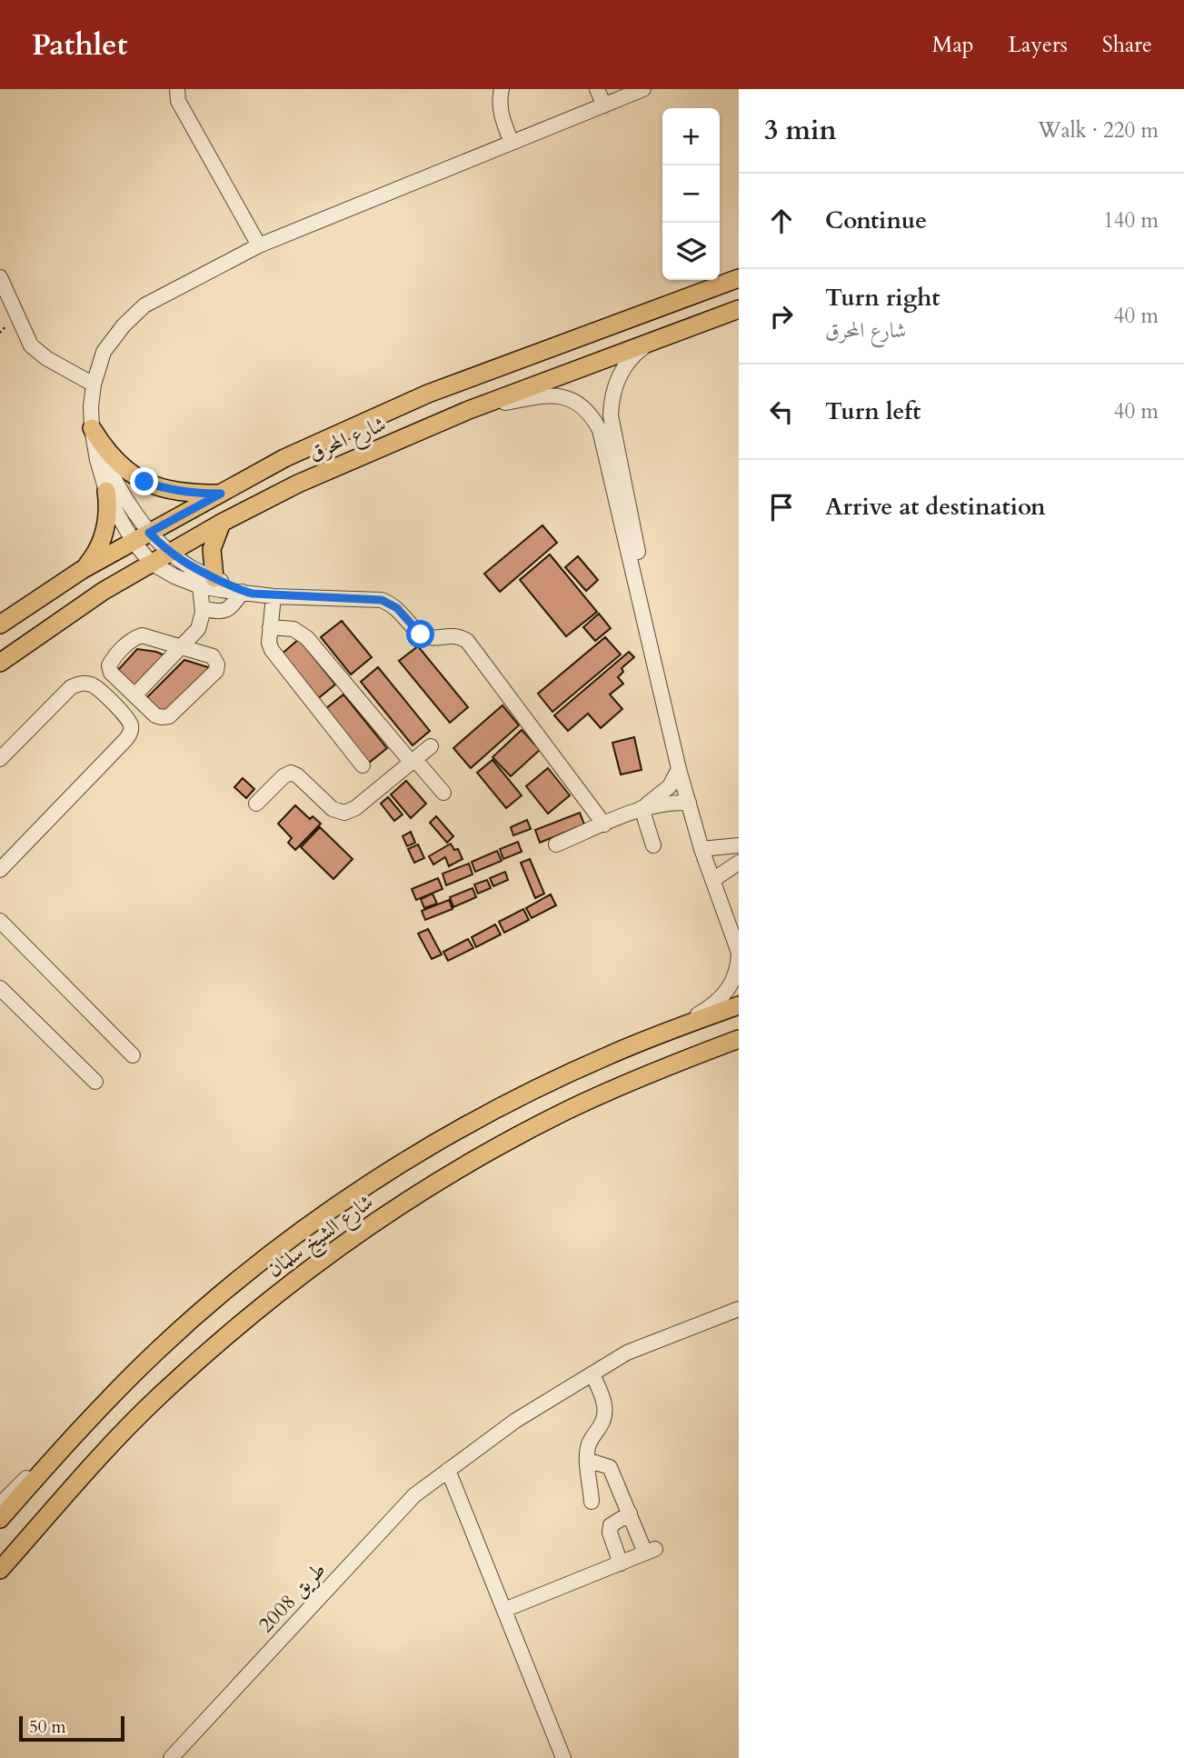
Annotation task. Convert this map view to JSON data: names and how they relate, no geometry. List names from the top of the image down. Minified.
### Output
{"streets":{"main road":["شارع المحرق","شارع الشيخ سلمان"],"street":["طريق 2008"]},"scale_bar":"50 m","page":{"header":"Pathlet","nav":["Map","Layers","Share"],"heading":["3 min","Walk · 220 m"],"map_buttons":["+","−"],"list":[["Continue","140 m"],["Turn right","شارع المحرق","40 m"],["Turn left","40 m"],"Arrive at destination"],"scale":"50 m"}}
